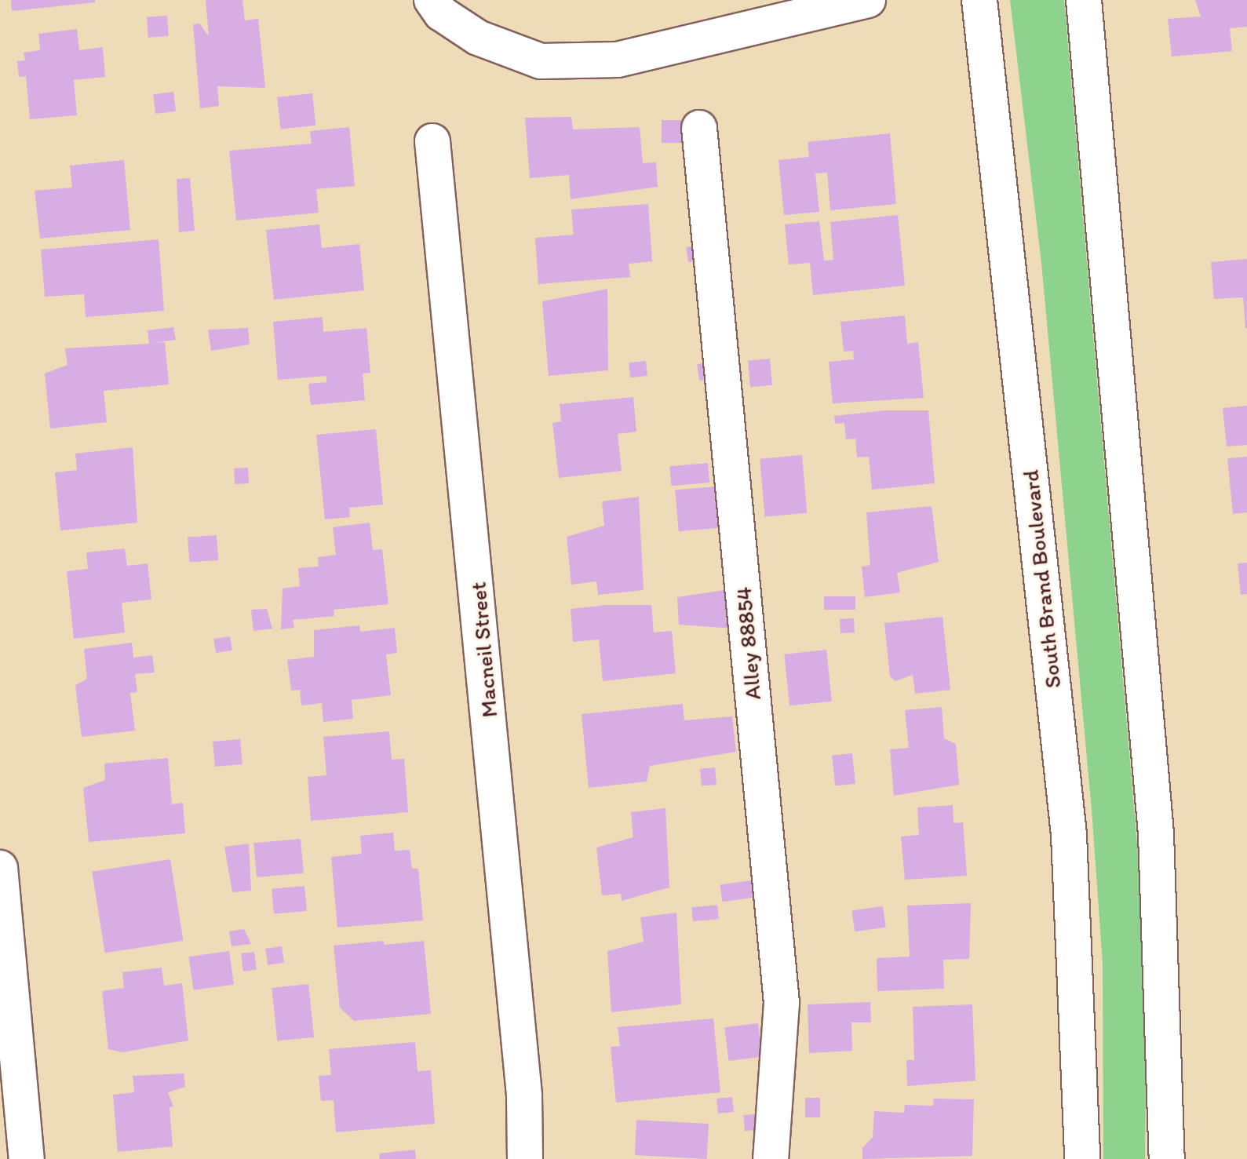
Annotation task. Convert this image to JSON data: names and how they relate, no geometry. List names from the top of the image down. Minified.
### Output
{"streets":{"main road":["South Brand Boulevard","Alley 88854","Macneil Street"]}}
